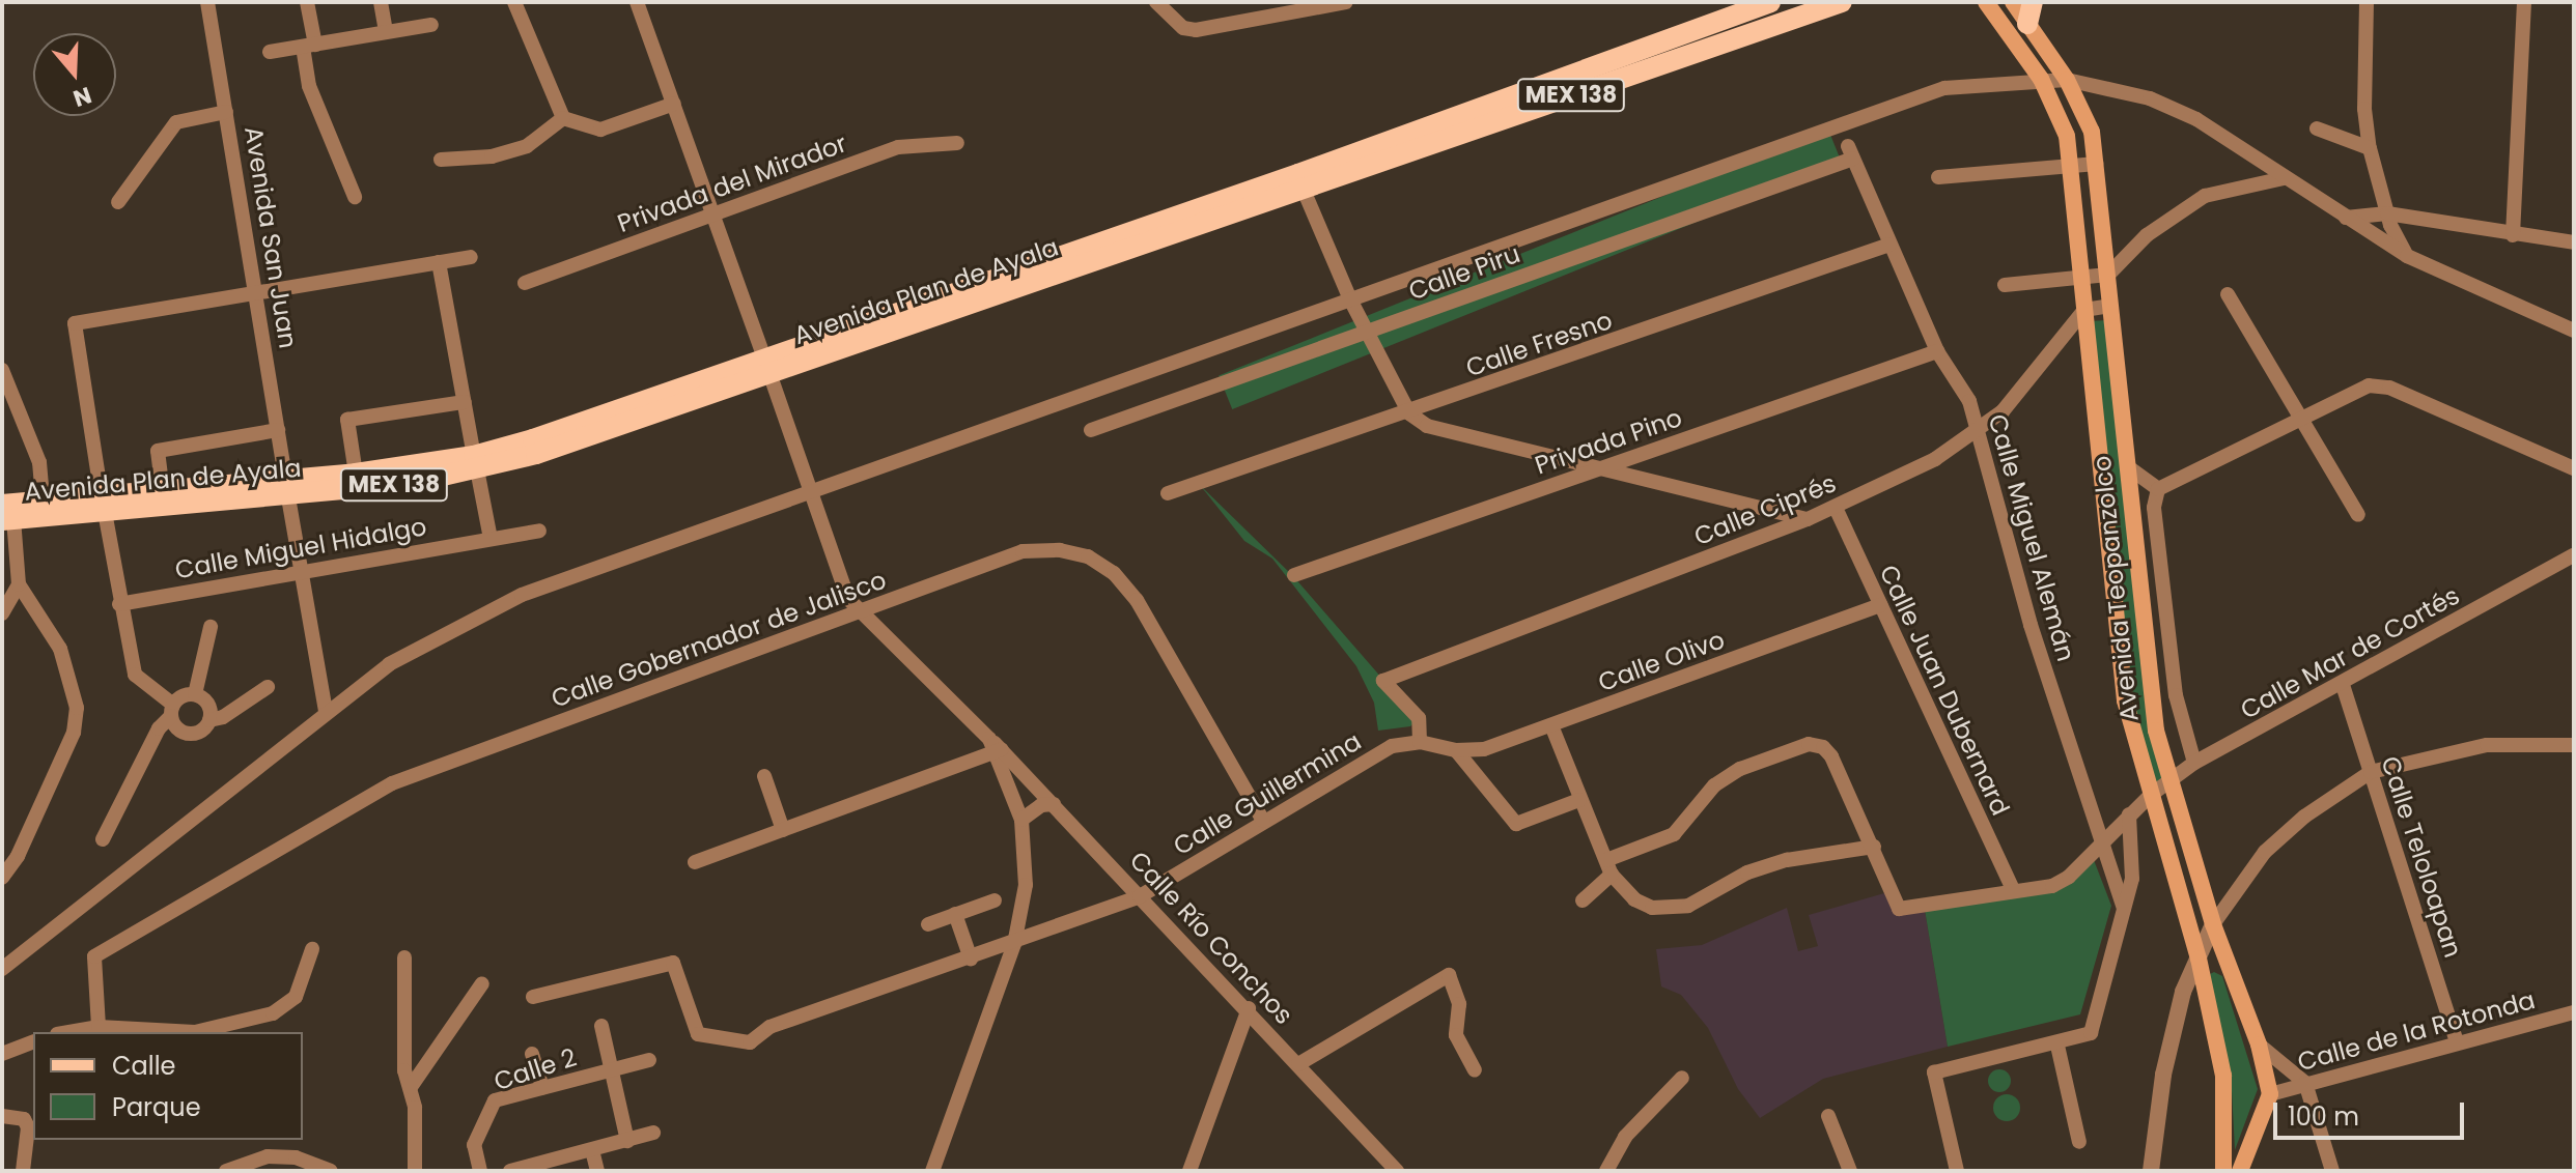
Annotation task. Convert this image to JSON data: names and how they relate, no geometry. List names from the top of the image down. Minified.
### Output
{"streets":{"main road":["MEX 138","Avenida Plan de Ayala","Avenida Teopanzolco"],"street":["Privada del Mirador","Avenida San Juan","Calle Piru","Calle Fresno","Privada Pino","Calle Ciprés","Calle Miguel Alemán","Calle Miguel Hidalgo","Calle Gobernador de Jalisco","Calle Mar de Cortés","Calle Olivo","Calle Juan Dubernard","Calle Guillermina","Calle Teloloapan","Calle Río Conchos","Calle de la Rotonda","Calle 2"]},"crossings":[["Avenida San Juan","Avenida Plan de Ayala"],["Avenida San Juan","Calle Miguel Hidalgo"],["Calle Piru","Calle Miguel Alemán"],["Calle Fresno","Calle Miguel Alemán"],["Privada Pino","Calle Miguel Alemán"],["Calle Ciprés","Calle Miguel Alemán"],["Calle Ciprés","Avenida Teopanzolco"],["Calle Ciprés","Calle Juan Dubernard"],["Calle Ciprés","Calle Guillermina"],["Calle Miguel Alemán","Calle Mar de Cortés"],["Avenida Teopanzolco","Calle Mar de Cortés"],["Avenida Teopanzolco","Calle de la Rotonda"],["Calle Gobernador de Jalisco","Calle Guillermina"],["Calle Gobernador de Jalisco","Calle Río Conchos"],["Calle Mar de Cortés","Calle Juan Dubernard"],["Calle Mar de Cortés","Calle Teloloapan"],["Calle Olivo","Calle Juan Dubernard"],["Calle Olivo","Calle Guillermina"],["Calle Guillermina","Calle Río Conchos"],["Calle Teloloapan","Calle de la Rotonda"]],"legend":["Calle","Parque"],"scale_bar":"100 m","north":"bottom"}
